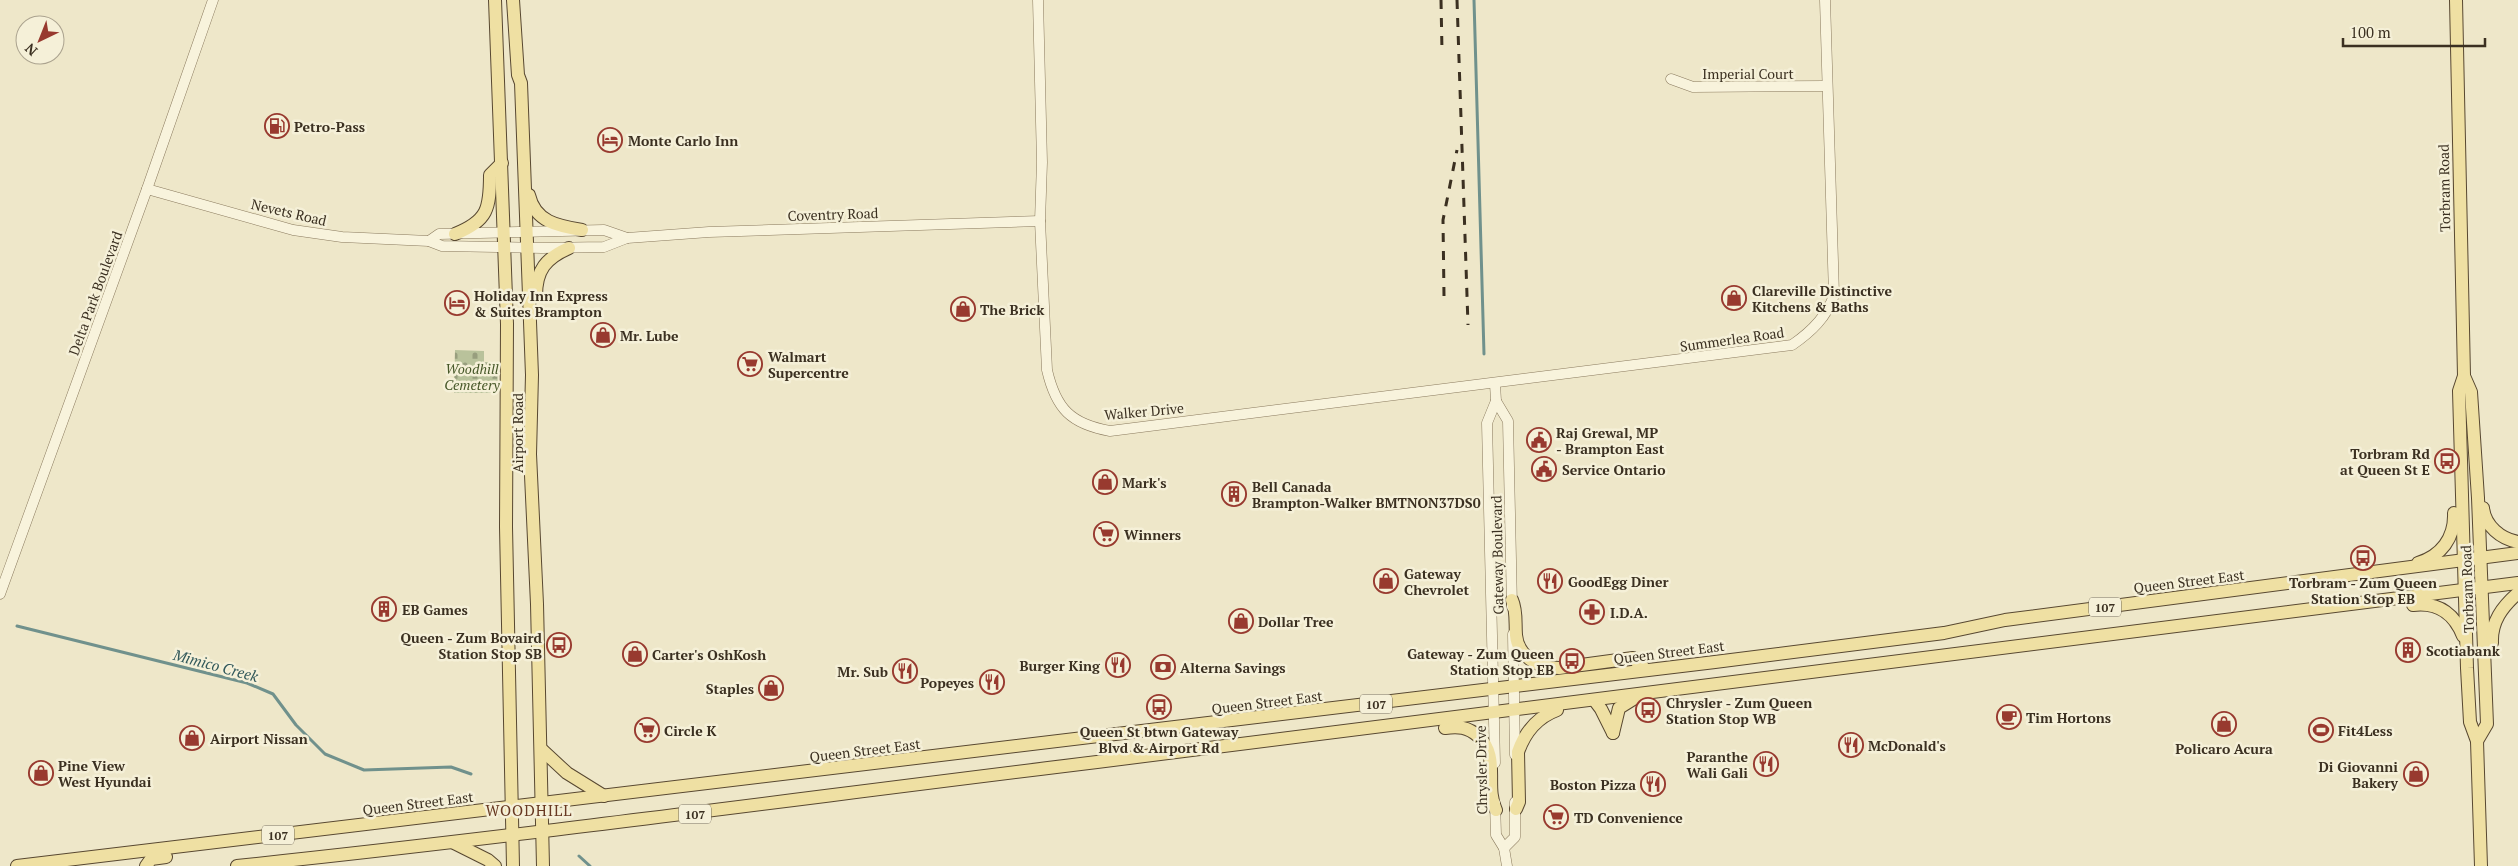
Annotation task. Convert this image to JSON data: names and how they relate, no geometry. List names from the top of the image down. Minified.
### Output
{"streets":{"main road":["Torbram Road","Airport Road","Queen Street East","107"],"street":["Imperial Court","Nevets Road","Coventry Road","Delta Park Boulevard","Summerlea Road","Walker Drive","Gateway Boulevard","Chrysler Drive"]},"crossings":[["Imperial Court","Summerlea Road"],["Torbram Road","Queen Street East"],["Torbram Road","107"],["Nevets Road","Coventry Road"],["Nevets Road","Delta Park Boulevard"],["Nevets Road","Airport Road"],["Coventry Road","Walker Drive"],["Coventry Road","Airport Road"],["Summerlea Road","Walker Drive"],["Summerlea Road","Gateway Boulevard"],["Walker Drive","Gateway Boulevard"],["Airport Road","Queen Street East"],["Airport Road","107"],["Gateway Boulevard","Queen Street East"],["Gateway Boulevard","107"],["Gateway Boulevard","Chrysler Drive"],["Queen Street East","Chrysler Drive"],["107","Chrysler Drive"]],"districts":["WOODHILL"],"water":["Mimico Creek"],"parks":["Woodhill Cemetery"],"places":{"fuel station":["Petro-Pass"],"hotel":["Monte Carlo Inn","Holiday Inn Express & Suites Brampton"],"shop":["Clareville Distinctive Kitchens & Baths","The Brick","Mr. Lube","Mark's","Gateway Chevrolet","Dollar Tree","Carter's OshKosh","Staples","Policaro Acura","Airport Nissan","Pine View West Hyundai","Di Giovanni Bakery"],"supermarket":["Walmart Supercentre","Winners","Circle K","TD Convenience"],"public building":["Raj Grewal, MP - Brampton East","Service Ontario"],"bus stop":["Torbram Rd at Queen St E","Torbram - Zum Queen Station Stop EB","Queen - Zum Bovaird Station Stop SB","Gateway - Zum Queen Station Stop EB","Queen St btwn Gateway Blvd & Airport Rd","Chrysler - Zum Queen Station Stop WB"],"building":["Bell Canada Brampton-Walker BMTNON37DS0","EB Games","Scotiabank"],"restaurant":["GoodEgg Diner","Burger King","Mr. Sub","Popeyes","McDonald's","Paranthe Wali Gali","Boston Pizza"],"pharmacy":["I.D.A."],"bank":["Alterna Savings"],"cafe":["Tim Hortons"],"sports":["Fit4Less"]},"scale_bar":"100 m","north":"bottom left"}
